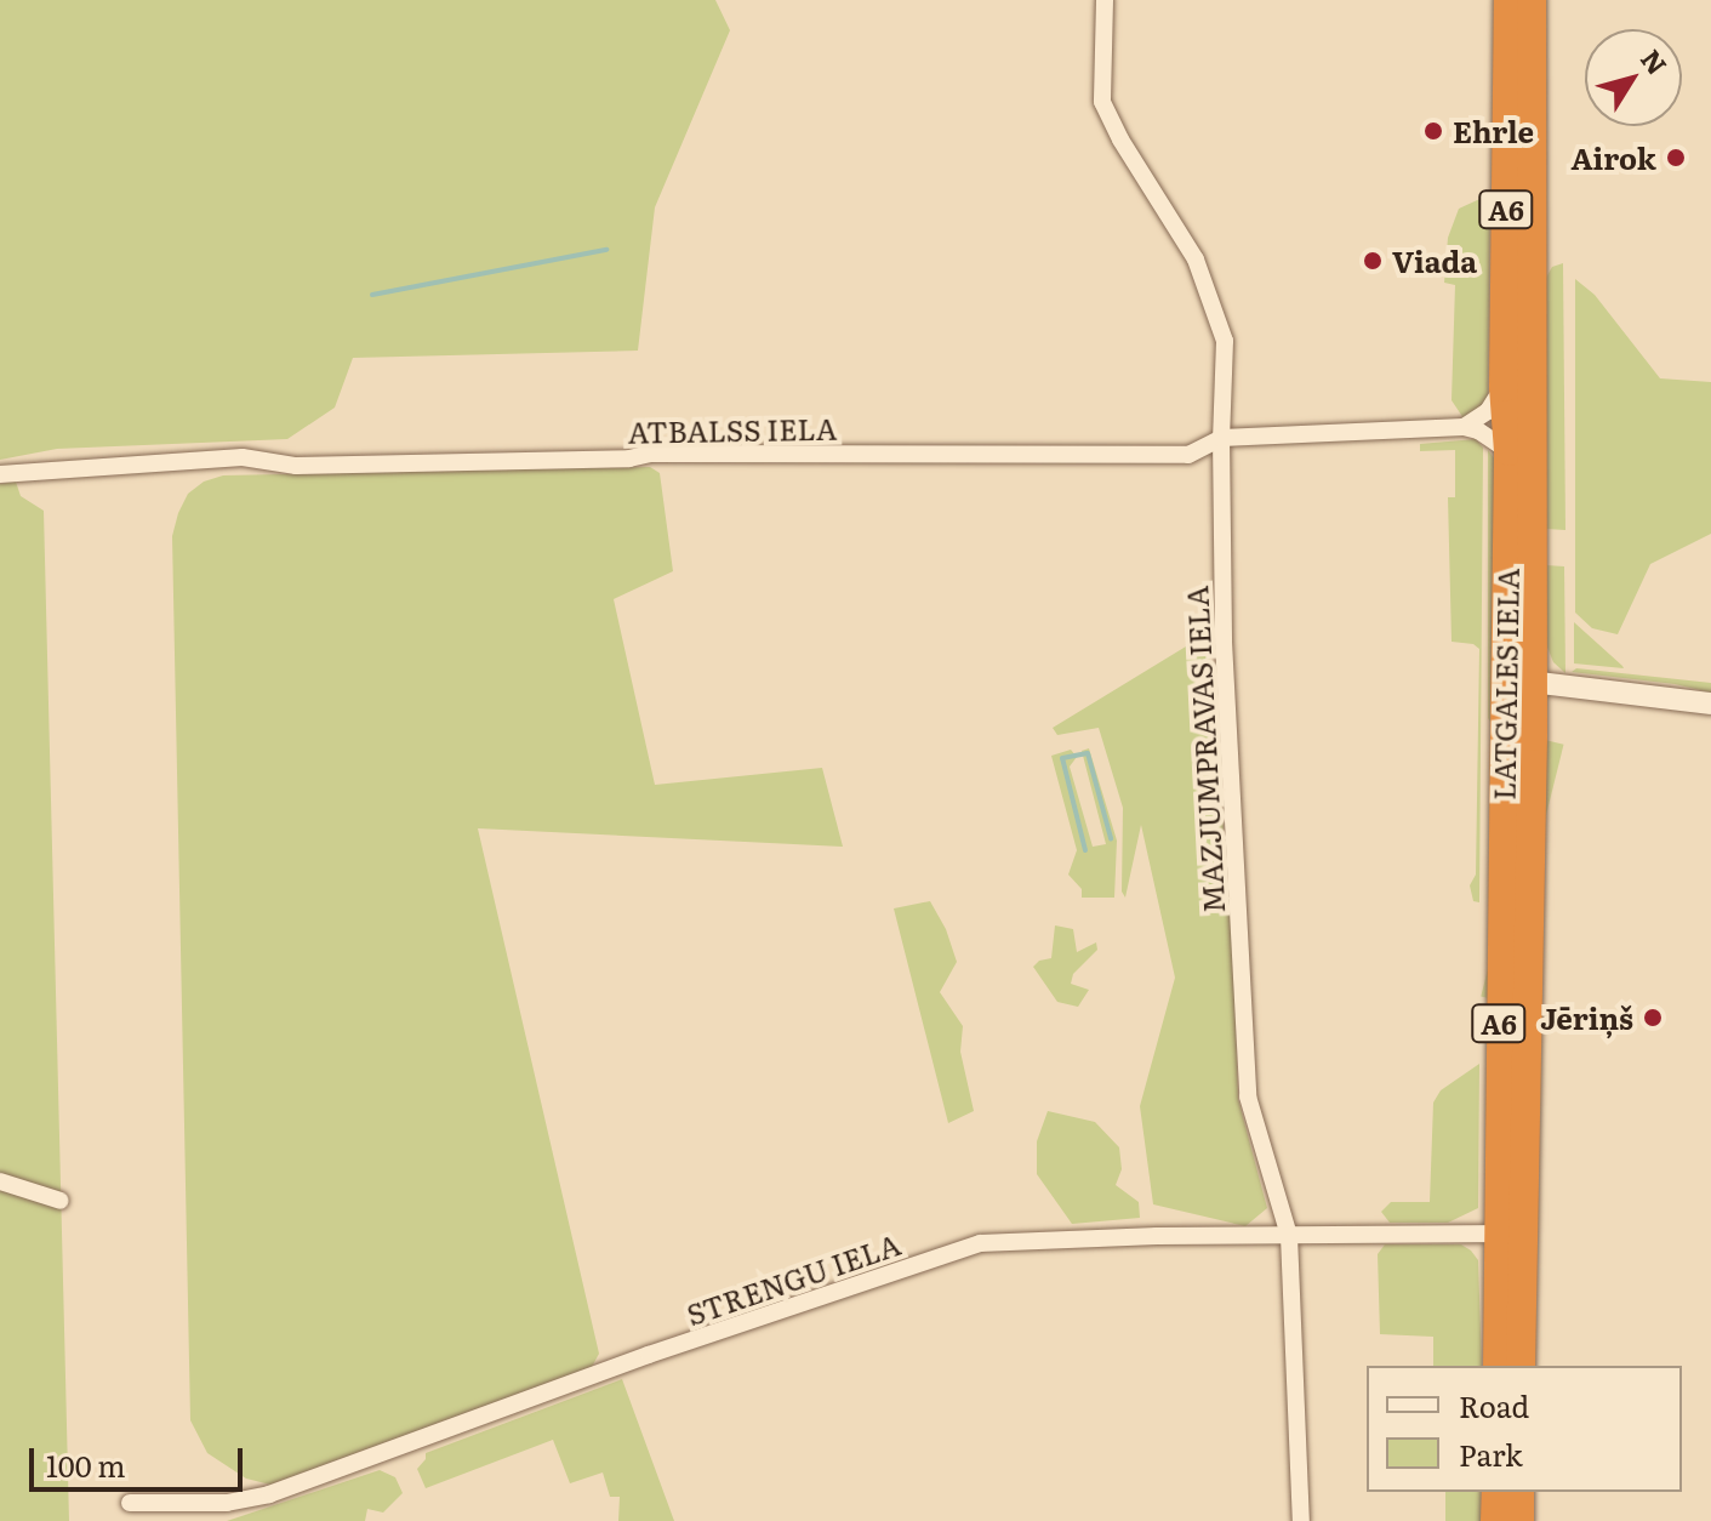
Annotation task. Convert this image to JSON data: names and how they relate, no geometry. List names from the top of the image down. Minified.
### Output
{"streets":{"highway":["A6","LATGALES IELA"],"street":["ATBALSS IELA","MAZJUMPRAVAS IELA","STRENGU IELA"]},"crossings":[["ATBALSS IELA","MAZJUMPRAVAS IELA"],["LATGALES IELA","STRENGU IELA"],["MAZJUMPRAVAS IELA","STRENGU IELA"]],"places":["Ehrle","Airok","Viada","Jēriņš"],"legend":["Road","Park"],"scale_bar":"100 m","north":"top right"}
